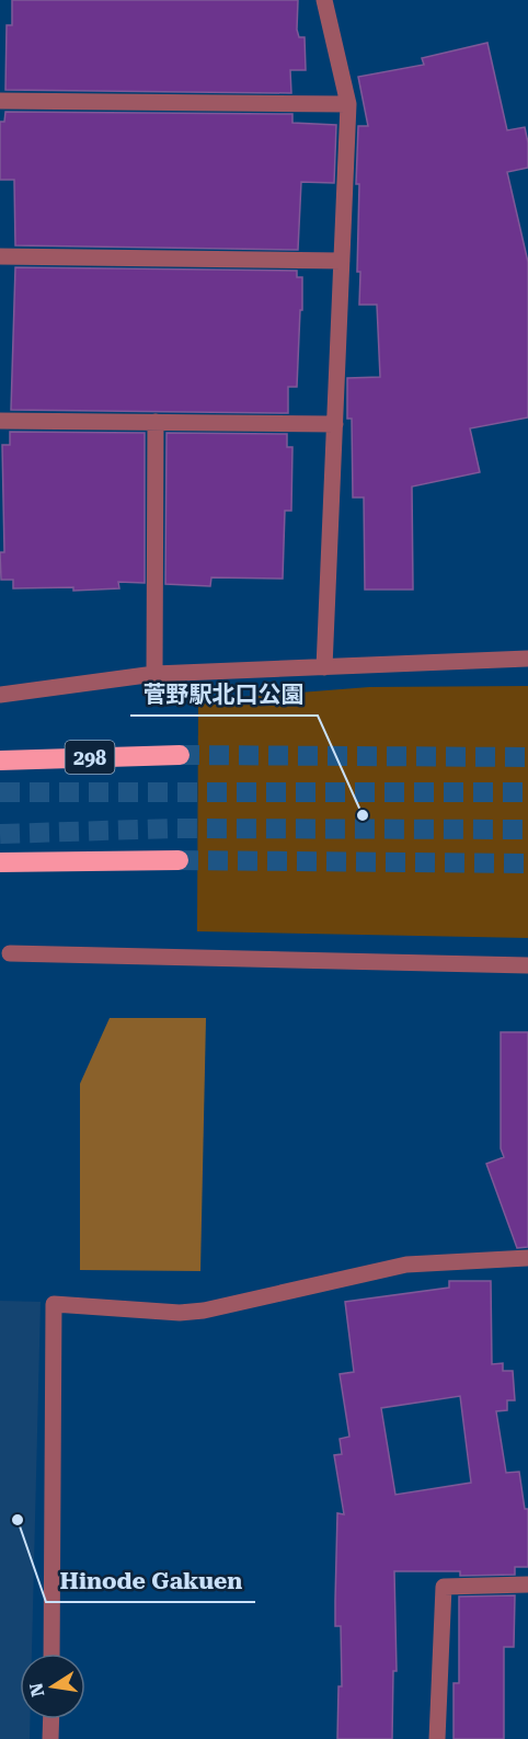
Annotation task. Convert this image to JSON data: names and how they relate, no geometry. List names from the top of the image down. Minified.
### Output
{"streets":{"highway":["298"]},"places":["菅野駅北口公園","Hinode Gakuen"],"north":"left"}
